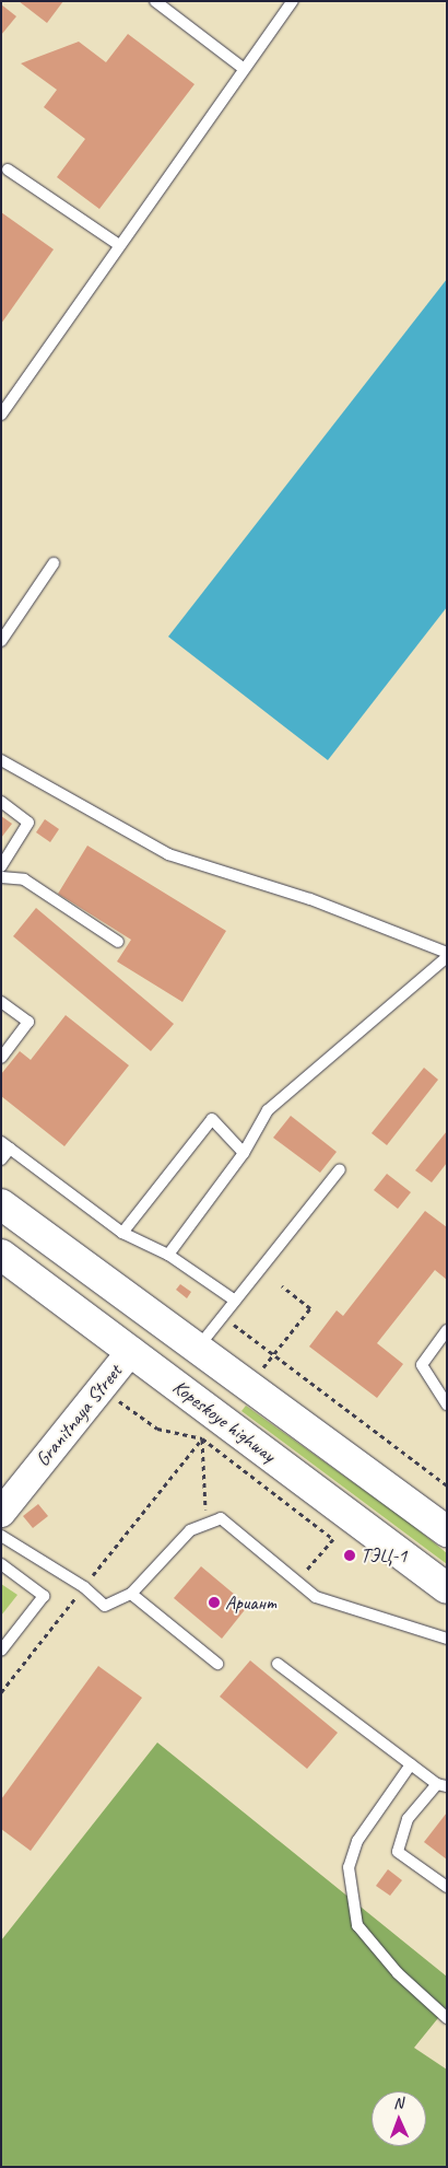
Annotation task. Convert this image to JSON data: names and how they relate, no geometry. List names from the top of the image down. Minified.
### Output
{"streets":{"main road":["Granitnaya Street","Kopeskoye highway"]},"crossings":[["Granitnaya Street","Kopeskoye highway"]],"places":["ТЭЦ-1","Ариант"],"north":"top"}
